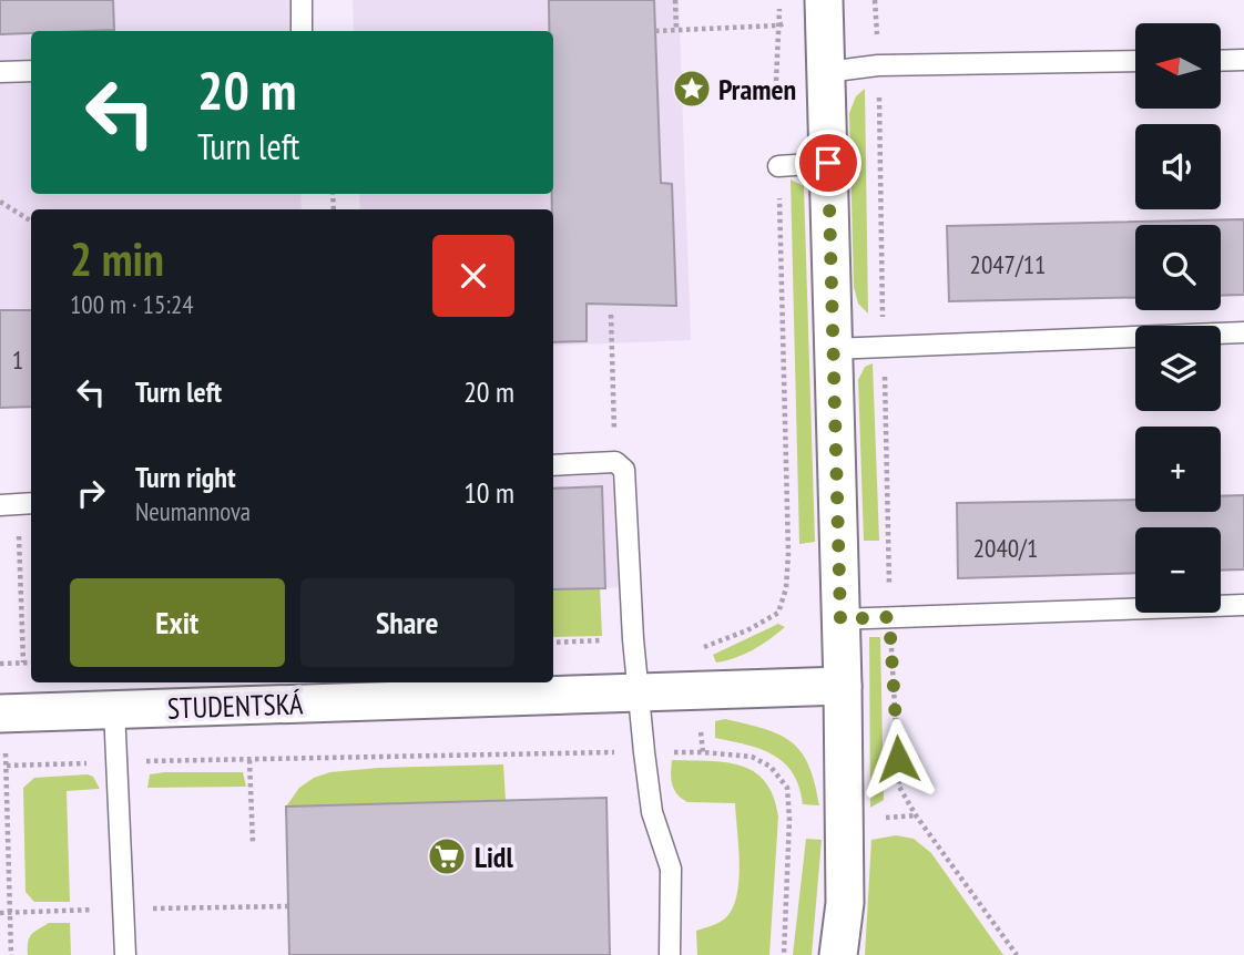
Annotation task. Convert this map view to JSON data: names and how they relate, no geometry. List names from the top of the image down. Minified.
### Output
{"streets":{"street":["STUDENTSKÁ"]},"places":{"place":["Pramen"],"supermarket":["Lidl"]},"house_numbers":["2047/11","1","2040/1"],"north":"left","page":{"map_buttons":["+","−"],"turn":["20 m","Turn left"],"heading":["2 min","100 m · 15:24"],"list":[{"name":"Turn left","value":"20 m"},{"name":"Turn right","note":"Neumannova","value":"10 m"}],"buttons":["Exit","Share"]}}
